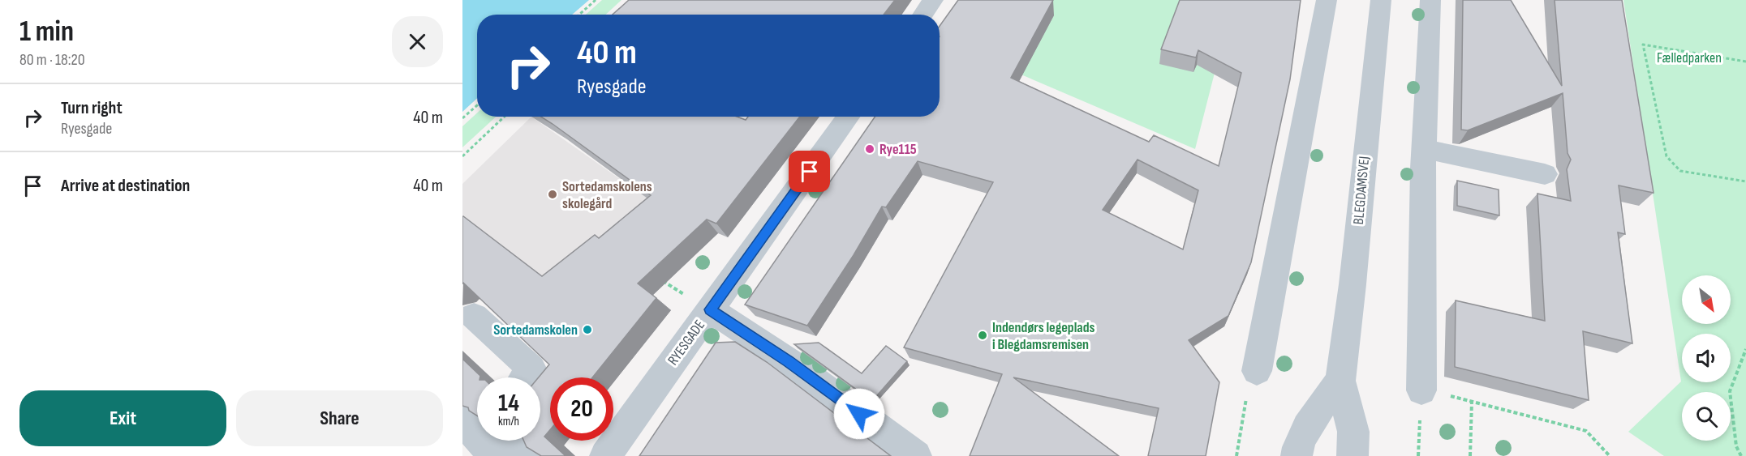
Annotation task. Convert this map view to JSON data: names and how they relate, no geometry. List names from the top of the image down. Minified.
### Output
{"streets":{"street":["BLEGDAMSVEJ","RYESGADE"]},"parks":["Fælledparken"],"places":["Rye115","Sortedamskolens skolegård","Sortedamskolen","Indendørs legeplads i Blegdamsremisen"],"north":"bottom right","page":{"heading":["1 min","80 m · 18:20"],"turn":["40 m","Ryesgade"],"list":[{"name":"Turn right","note":"Ryesgade","value":"40 m"},{"name":"Arrive at destination","value":"40 m"}],"speed":"14 km/h","limit":"20","buttons":["Exit","Share"]}}
